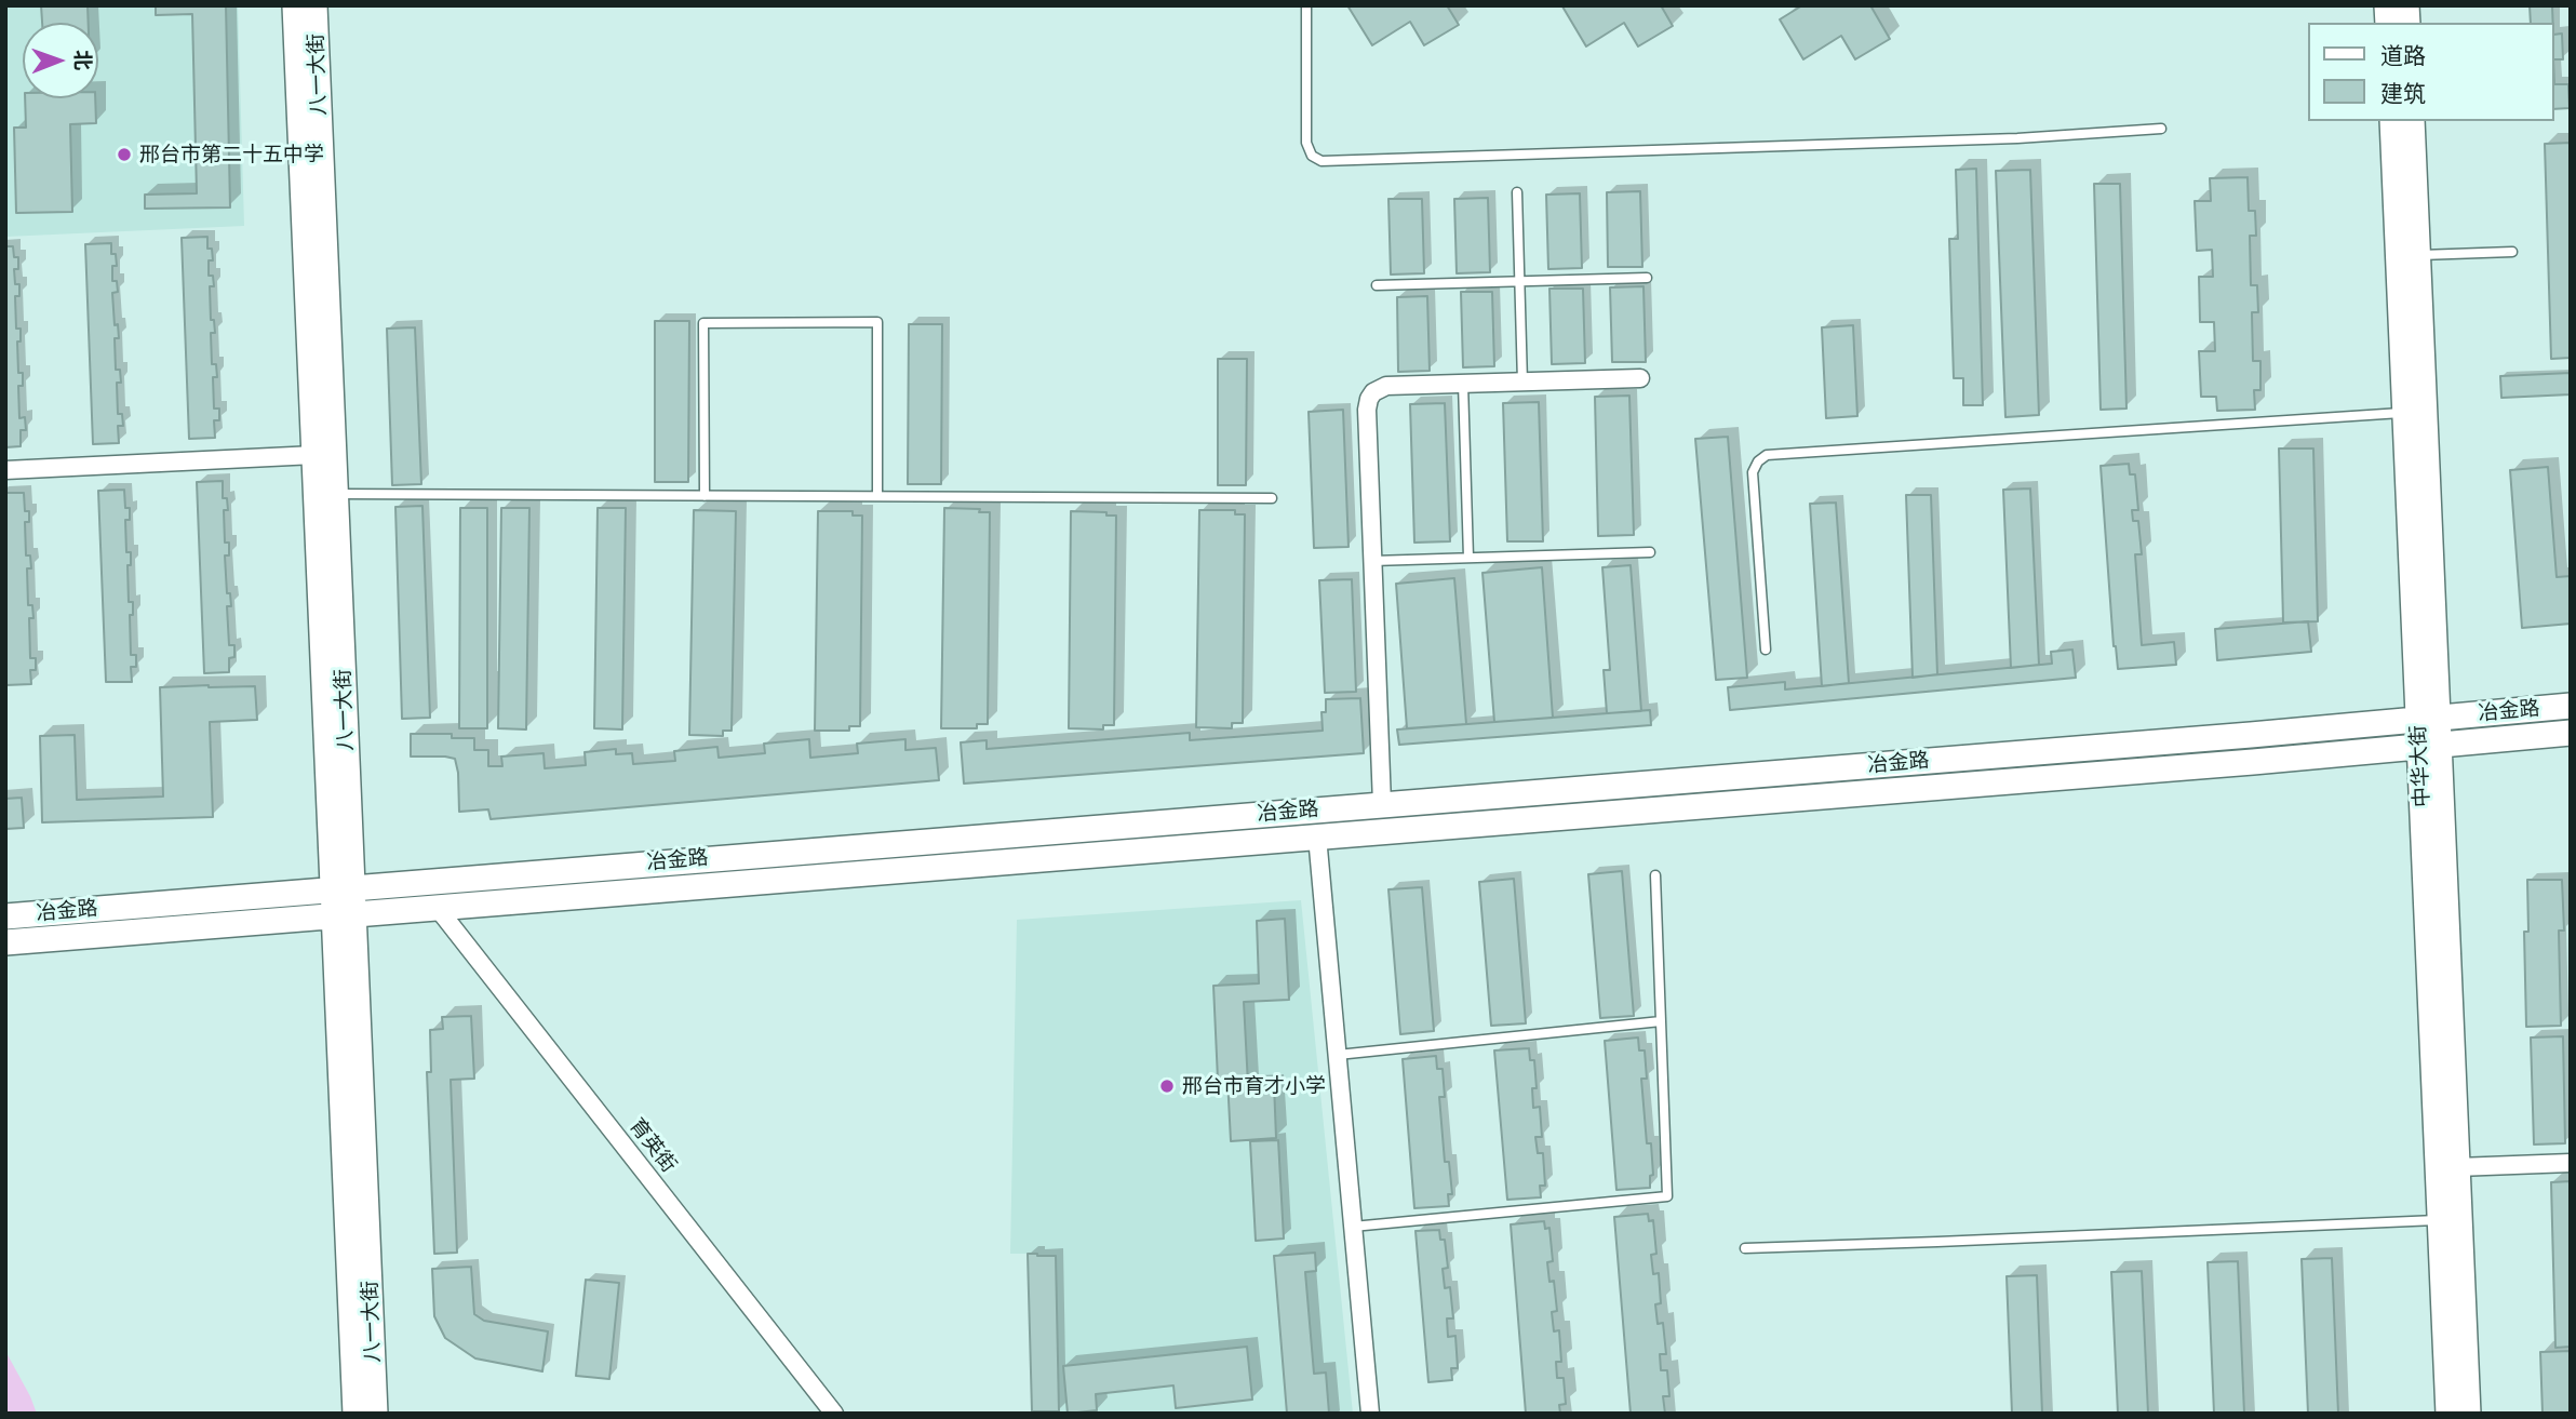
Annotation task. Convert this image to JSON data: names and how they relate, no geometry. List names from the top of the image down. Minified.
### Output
{"streets":{"street":["八一大街","冶金路","中华大街","育英街"]},"crossings":[["八一大街","冶金路"],["冶金路","中华大街"],["冶金路","育英街"]],"places":["邢台市第二十五中学","邢台市育才小学"],"legend":["道路","建筑"],"north":"right"}
